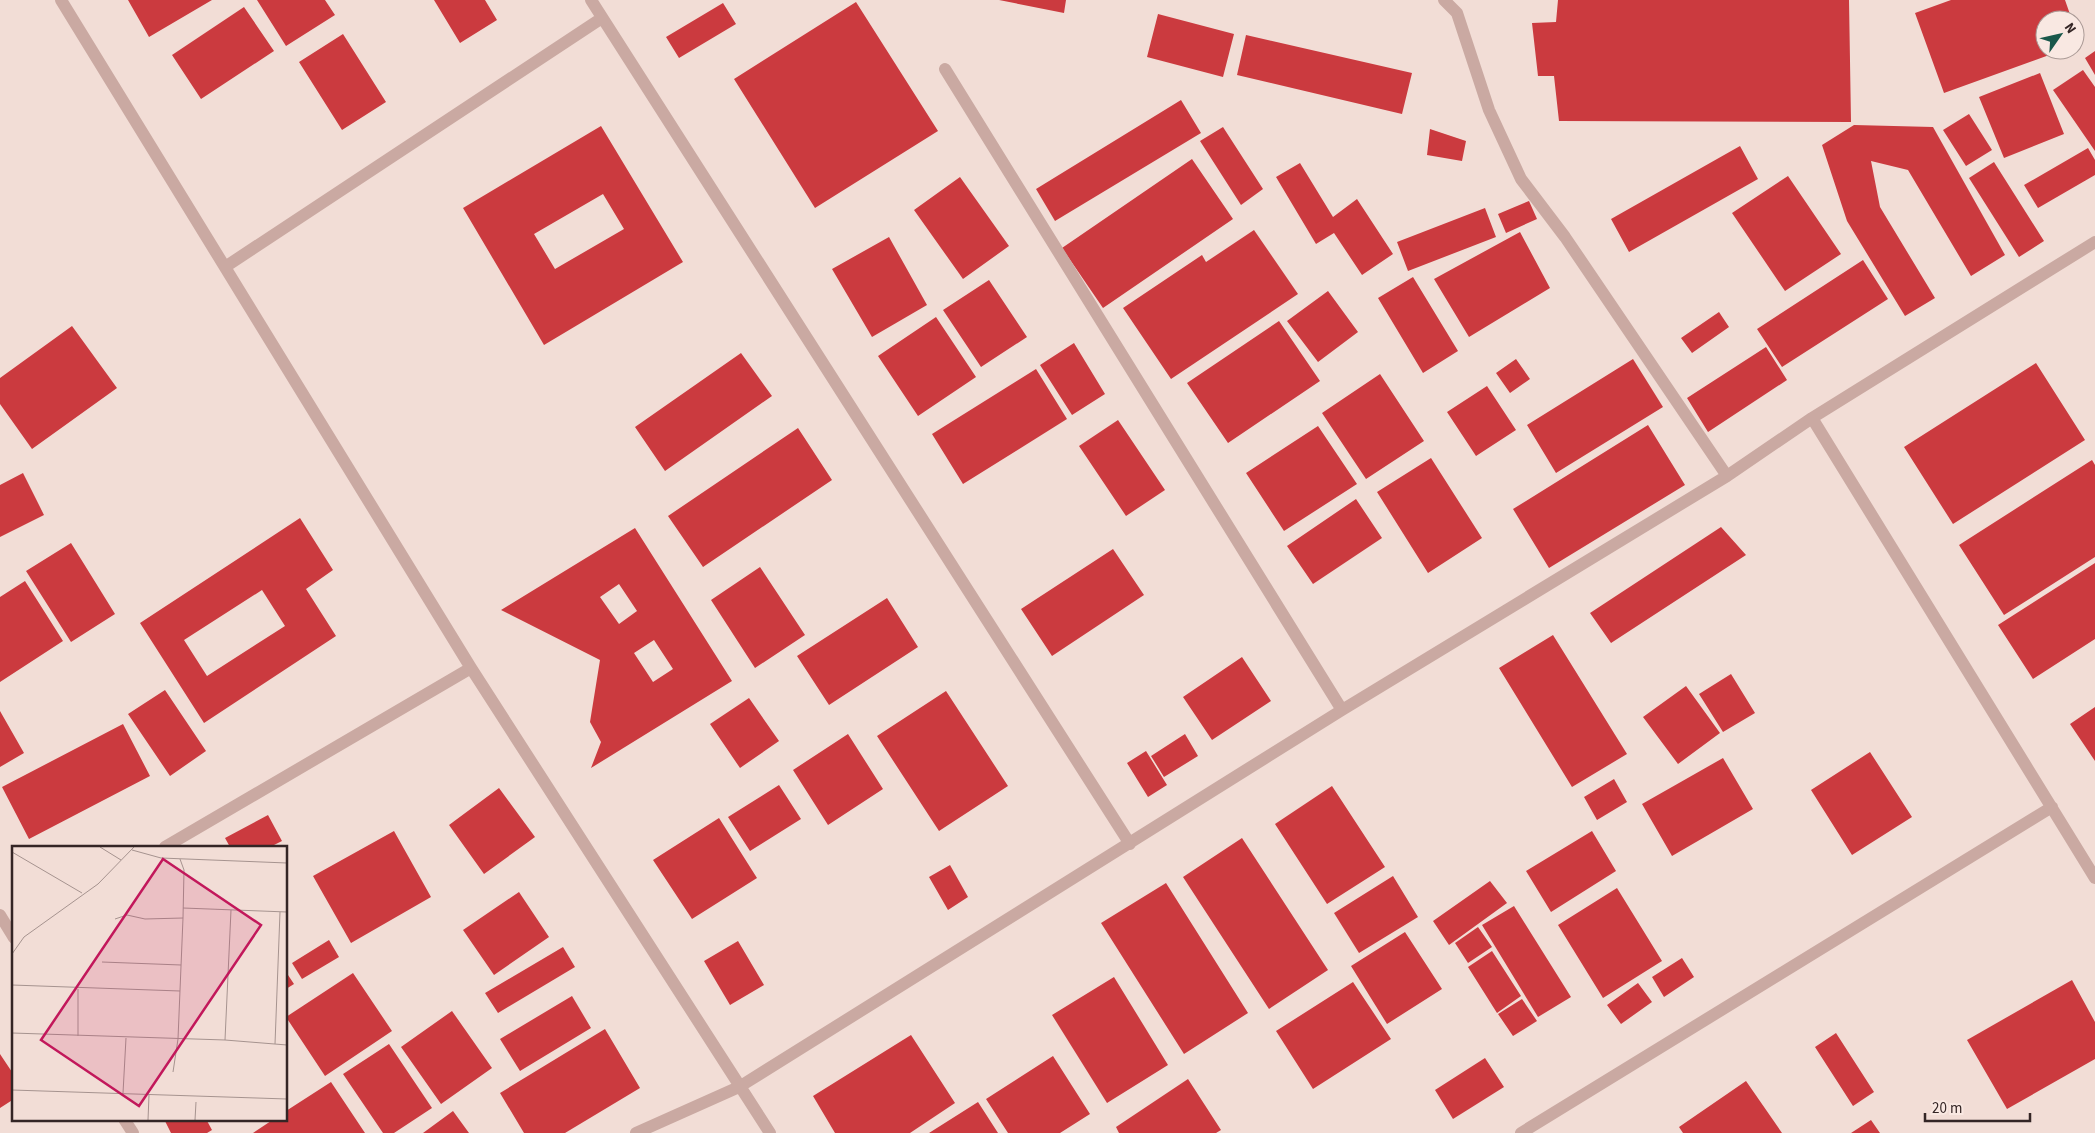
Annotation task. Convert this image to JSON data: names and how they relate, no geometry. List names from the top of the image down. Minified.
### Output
{"scale_bar":"20 m","north":"top right"}
